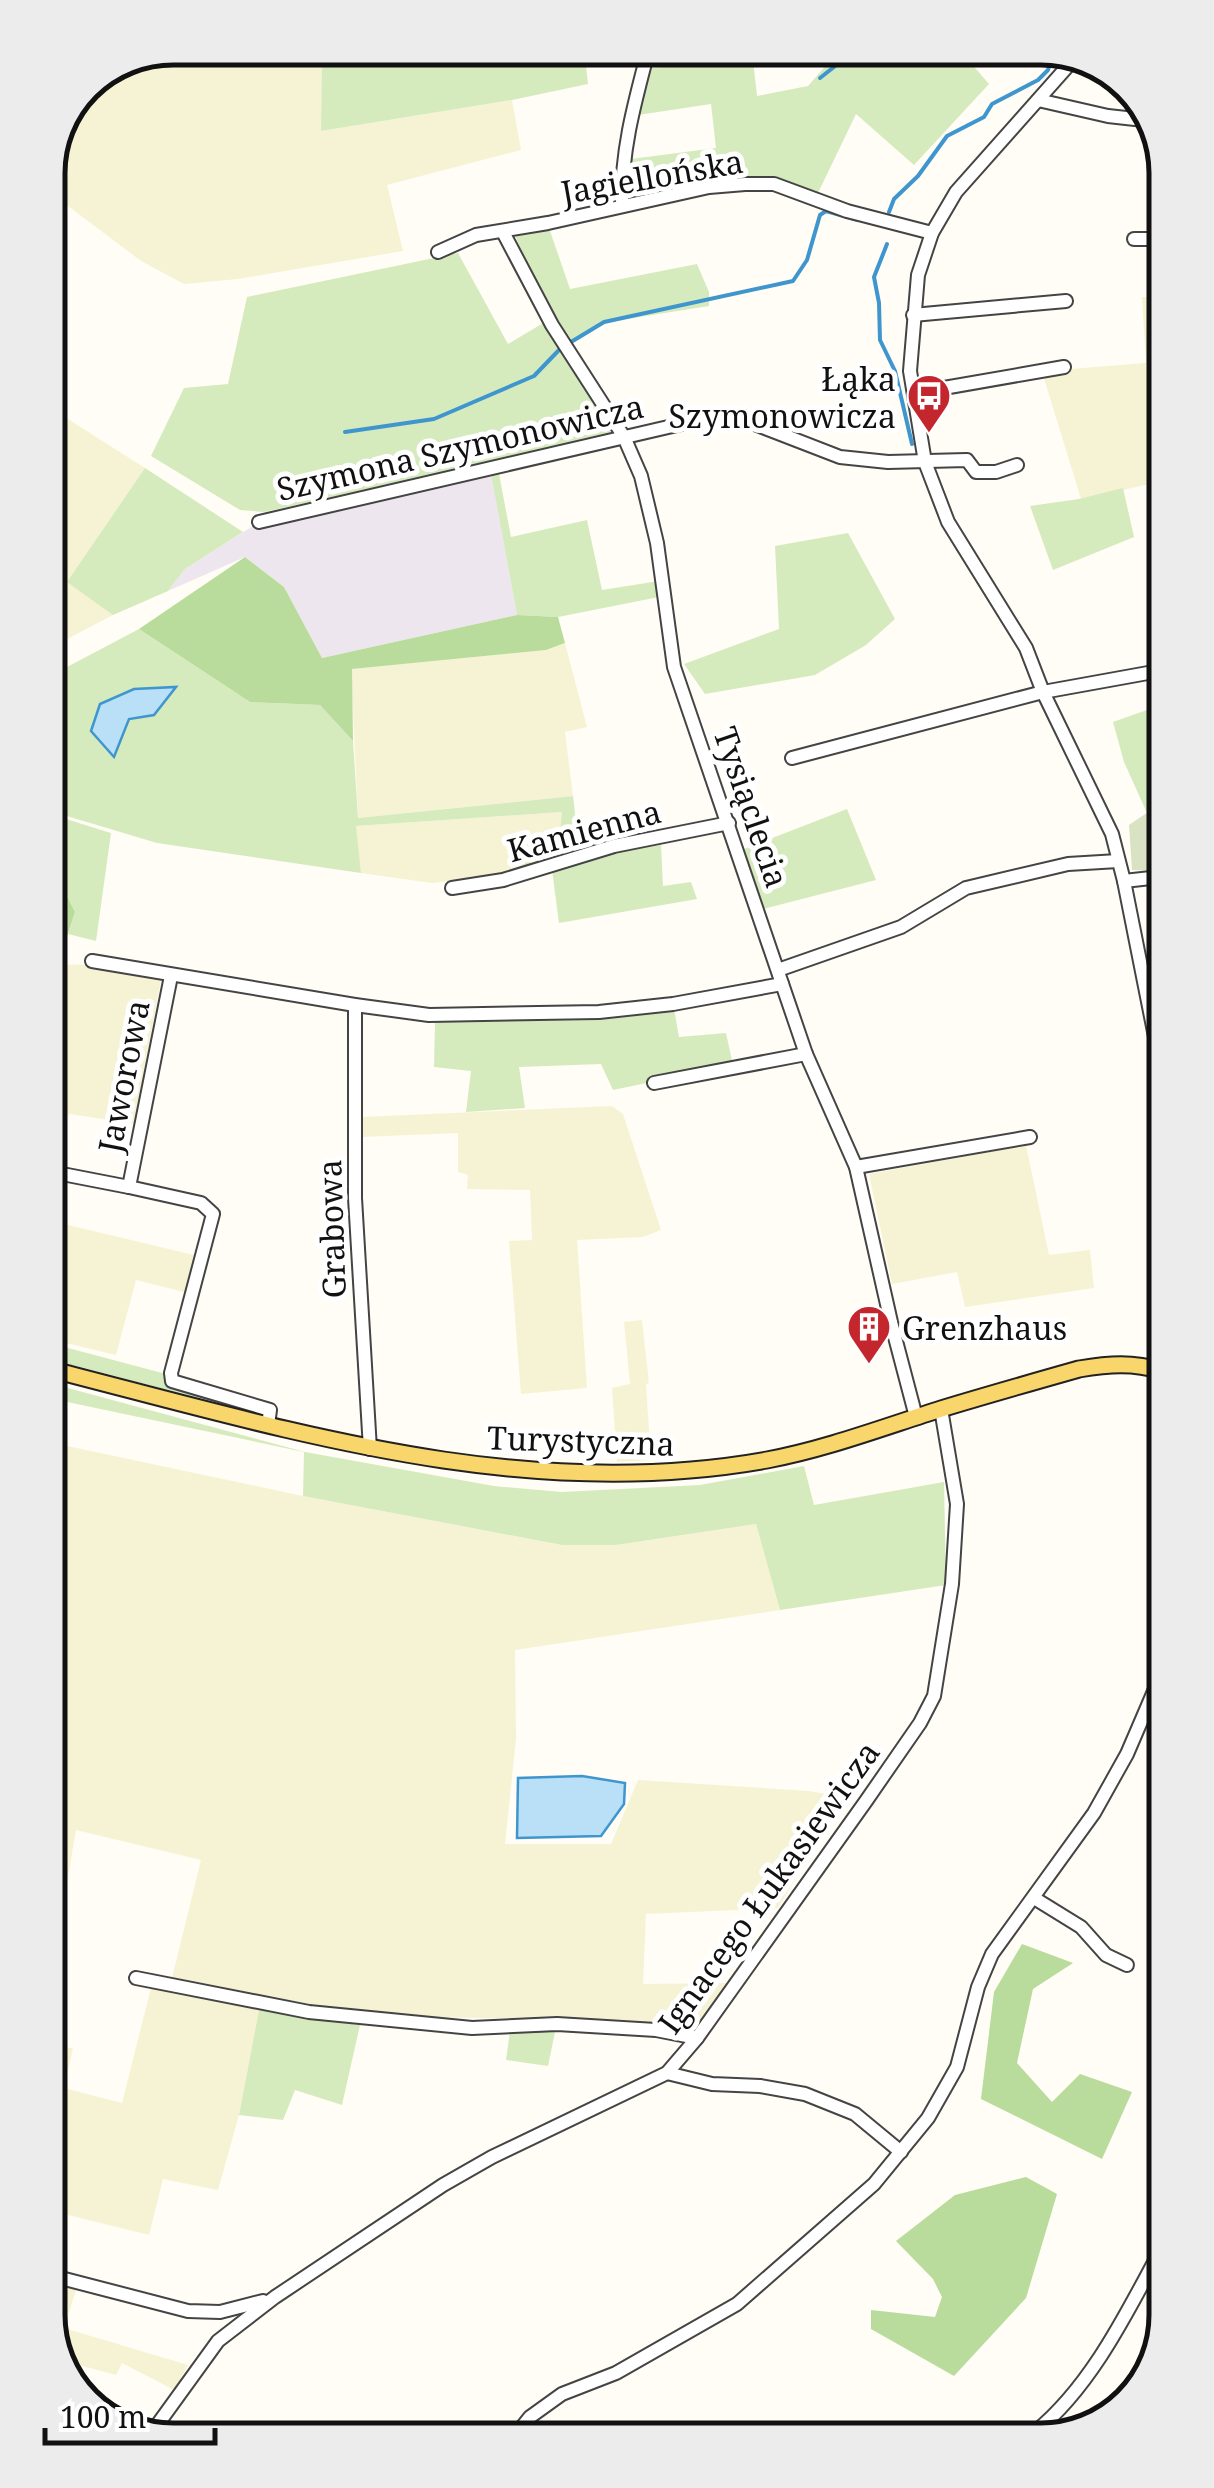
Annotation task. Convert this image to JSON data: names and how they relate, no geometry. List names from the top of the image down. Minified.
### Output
{"streets":{"main road":["Turystyczna"],"street":["Jagiellońska","Szymona Szymonowicza","Tysiąclecia","Kamienna","Jaworowa","Grabowa","Ignacego Łukasiewicza"]},"crossings":[["Jagiellońska","Tysiąclecia"],["Szymona Szymonowicza","Tysiąclecia"],["Tysiąclecia","Kamienna"],["Tysiąclecia","Turystyczna"],["Jaworowa","Turystyczna"],["Grabowa","Turystyczna"],["Turystyczna","Ignacego Łukasiewicza"]],"places":{"bus stop":["Łąka Szymonowicza"],"building":["Grenzhaus"]},"scale_bar":"100 m"}
